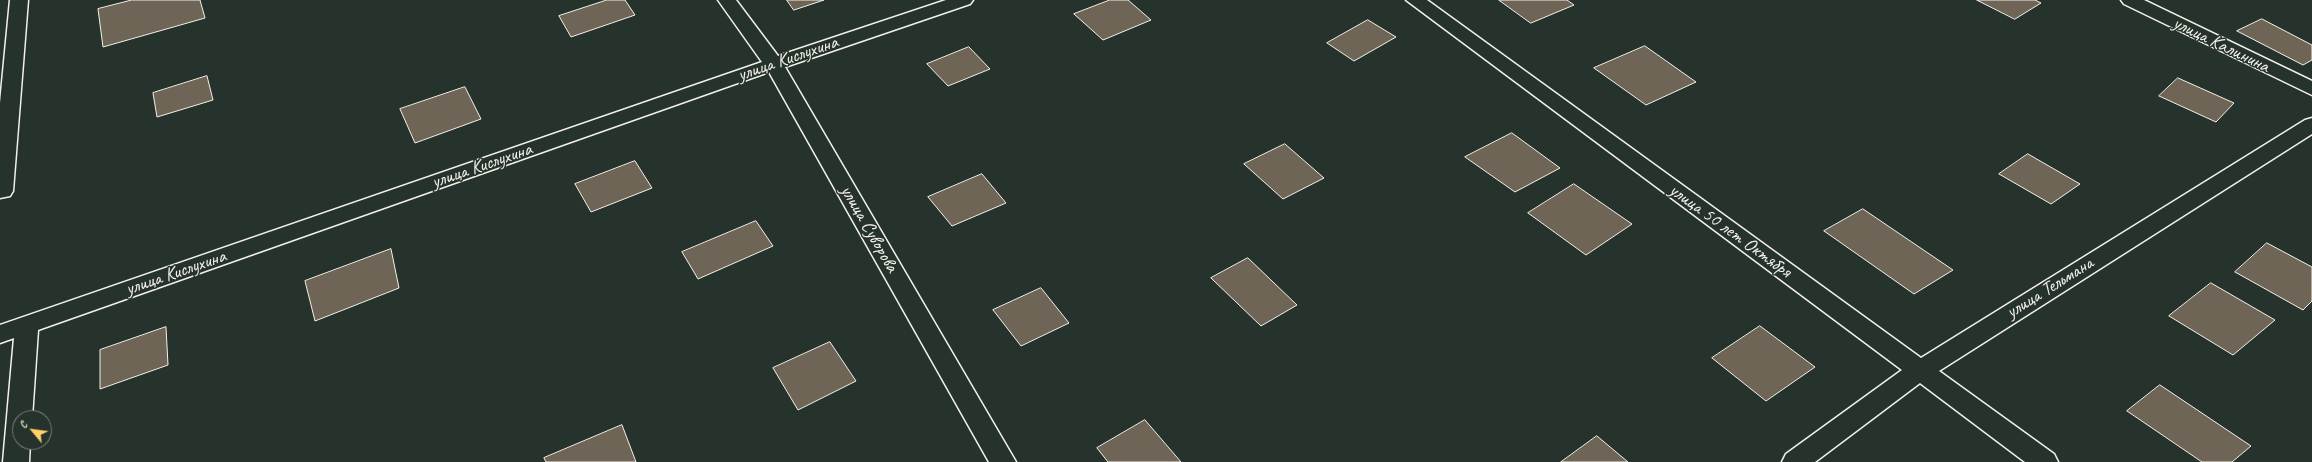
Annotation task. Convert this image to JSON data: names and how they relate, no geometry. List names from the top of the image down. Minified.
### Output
{"streets":{"street":["улица Калинина","улица Кислухина","улица Суворова","улица 50 лет Октября","улица Тельмана"]},"crossings":[["улица Кислухина","улица Суворова"],["улица 50 лет Октября","улица Тельмана"]],"north":"top left"}
